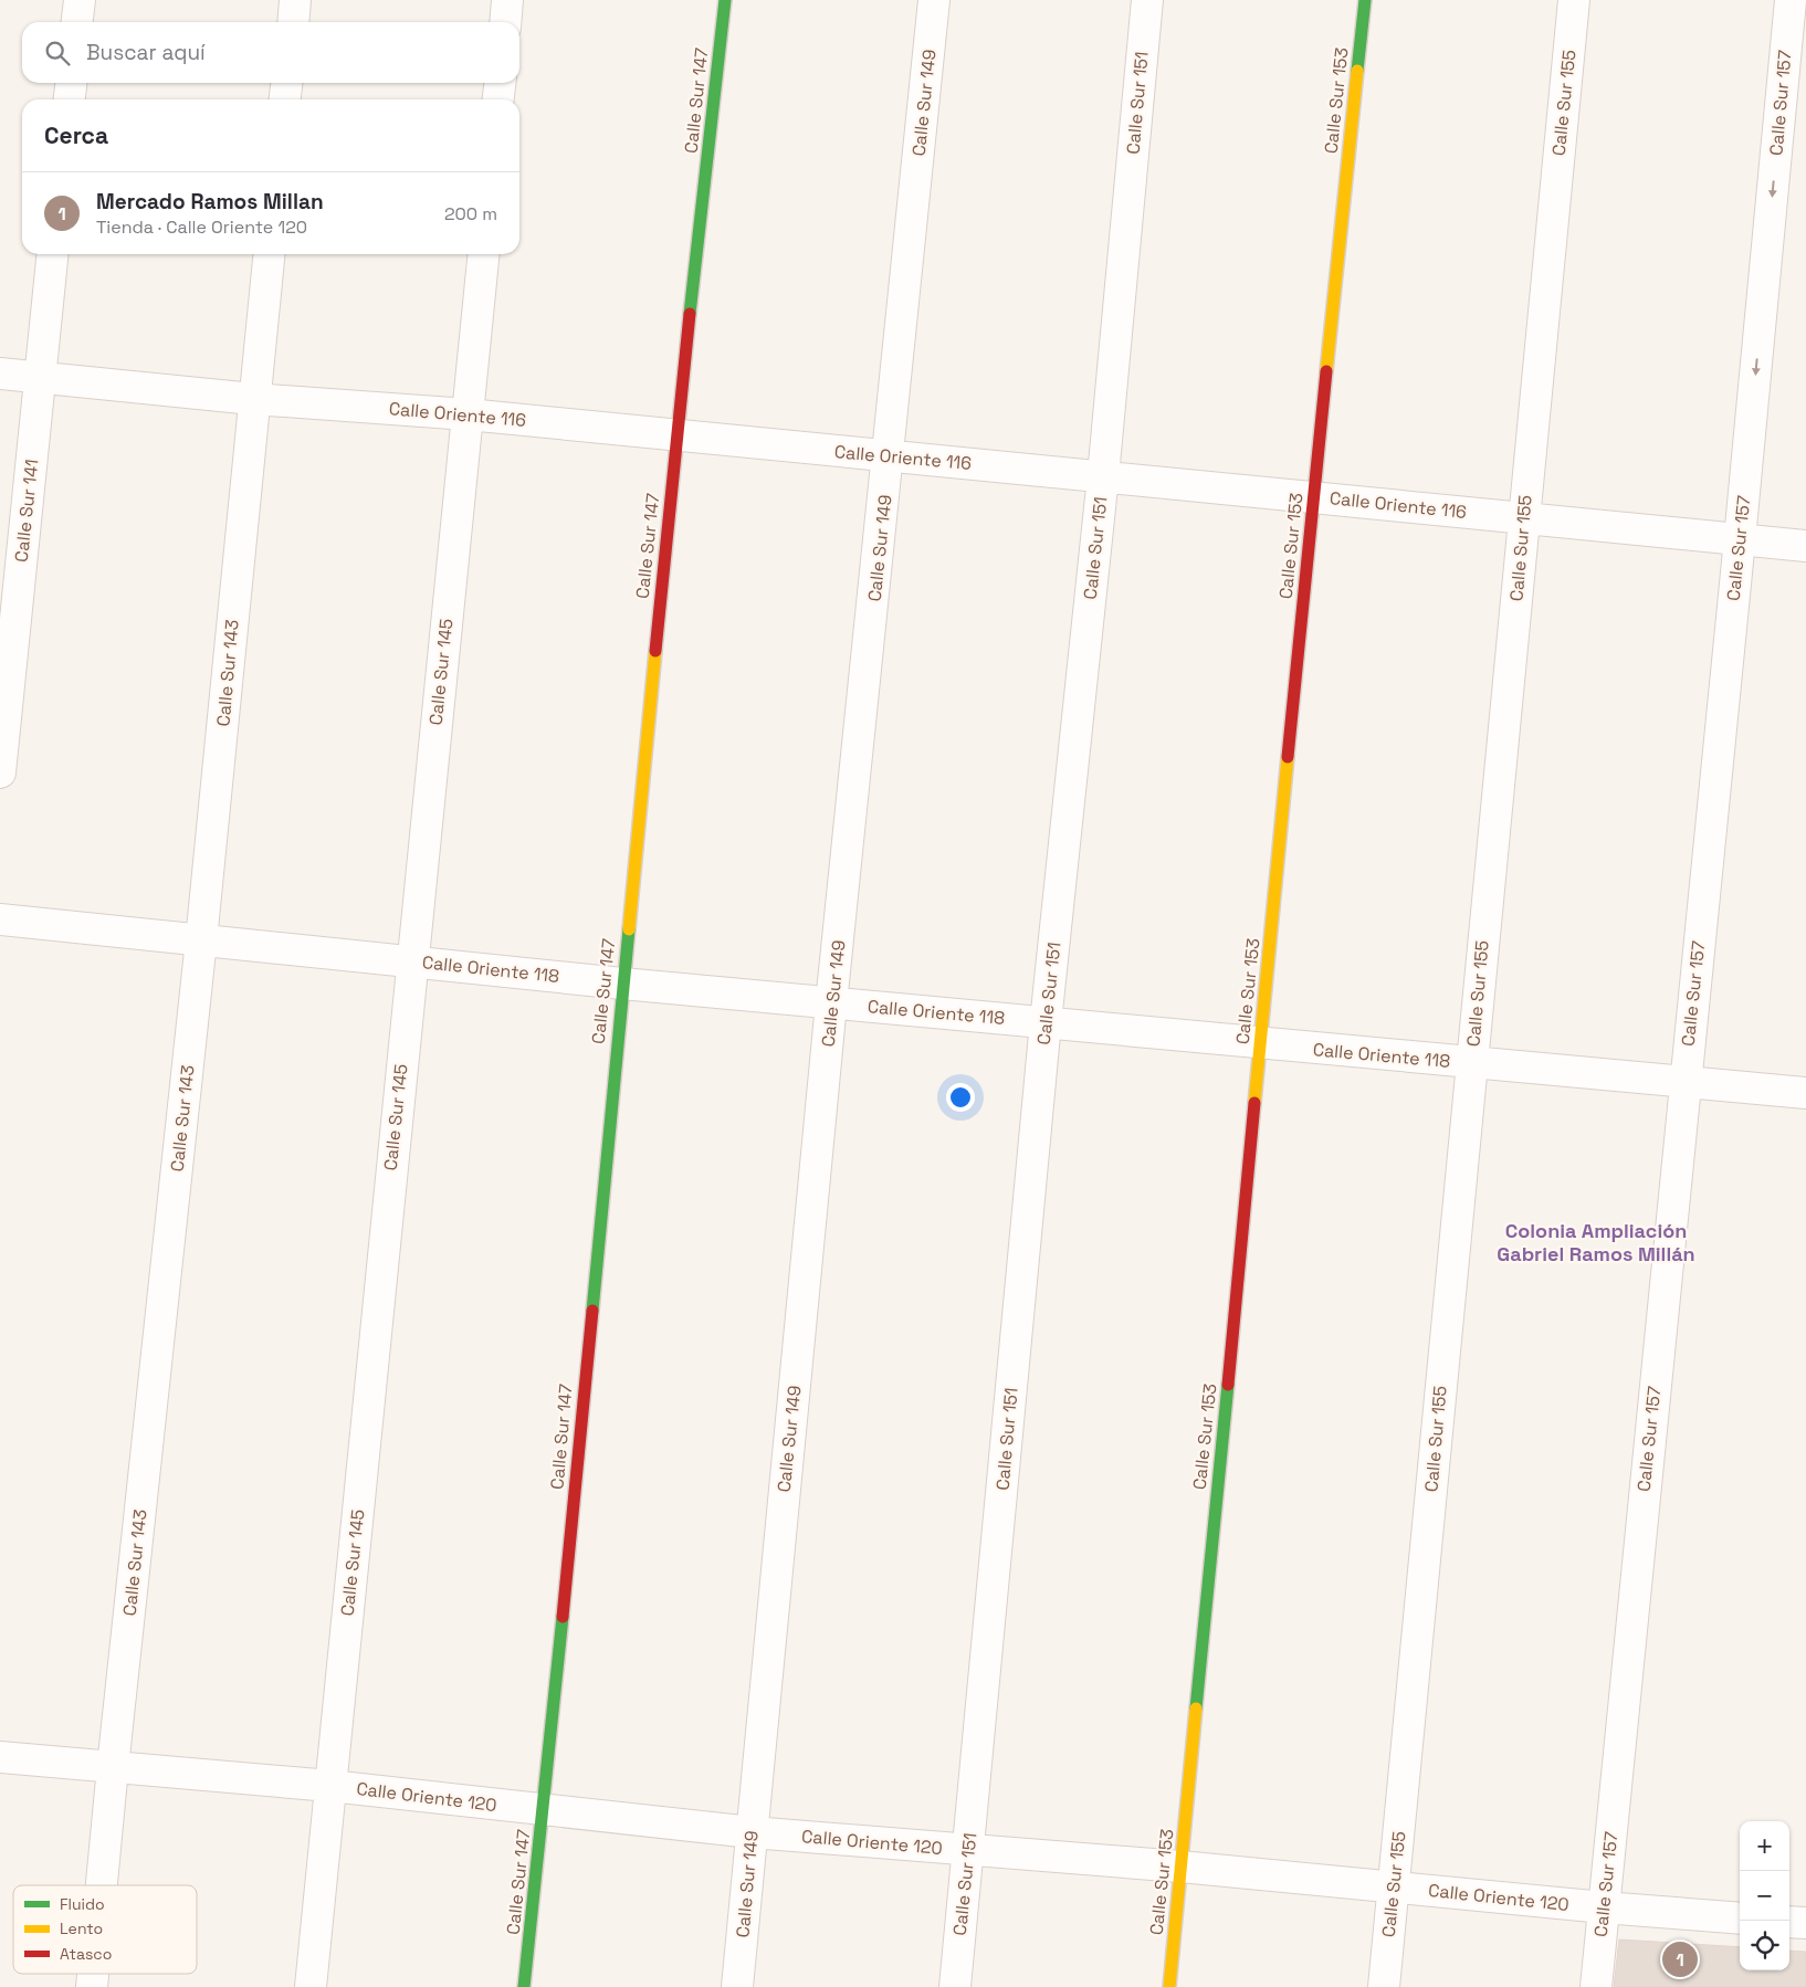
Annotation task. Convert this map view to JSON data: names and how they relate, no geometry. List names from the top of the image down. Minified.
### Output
{"streets":{"street":["Calle Sur 147","Calle Sur 153","Calle Sur 149","Calle Sur 151","Calle Sur 155","Calle Sur 157","Calle Oriente 116","Calle Sur 141","Calle Sur 145","Calle Sur 143","Calle Oriente 118","Calle Oriente 120"]},"crossings":[["Calle Sur 147","Calle Oriente 116"],["Calle Sur 147","Calle Oriente 118"],["Calle Sur 147","Calle Oriente 120"],["Calle Sur 153","Calle Oriente 116"],["Calle Sur 153","Calle Oriente 118"],["Calle Sur 153","Calle Oriente 120"],["Calle Sur 149","Calle Oriente 116"],["Calle Sur 149","Calle Oriente 118"],["Calle Sur 149","Calle Oriente 120"],["Calle Sur 151","Calle Oriente 116"],["Calle Sur 151","Calle Oriente 118"],["Calle Sur 151","Calle Oriente 120"],["Calle Sur 155","Calle Oriente 116"],["Calle Sur 155","Calle Oriente 118"],["Calle Sur 155","Calle Oriente 120"],["Calle Sur 157","Calle Oriente 116"],["Calle Sur 157","Calle Oriente 118"],["Calle Sur 157","Calle Oriente 120"],["Calle Oriente 116","Calle Sur 141"],["Calle Oriente 116","Calle Sur 145"],["Calle Oriente 116","Calle Sur 143"],["Calle Sur 145","Calle Oriente 118"],["Calle Sur 145","Calle Oriente 120"],["Calle Sur 143","Calle Oriente 118"],["Calle Sur 143","Calle Oriente 120"]],"districts":["Colonia Ampliación Gabriel Ramos Millán"],"legend":["Fluido","Lento","Atasco"],"page":{"search":"Buscar aquí","heading":"Cerca","list":[{"mark":"1","name":"Mercado Ramos Millan","note":"Tienda · Calle Oriente 120","value":"200 m"}],"map_buttons":["+","−"],"pins":"1"}}
